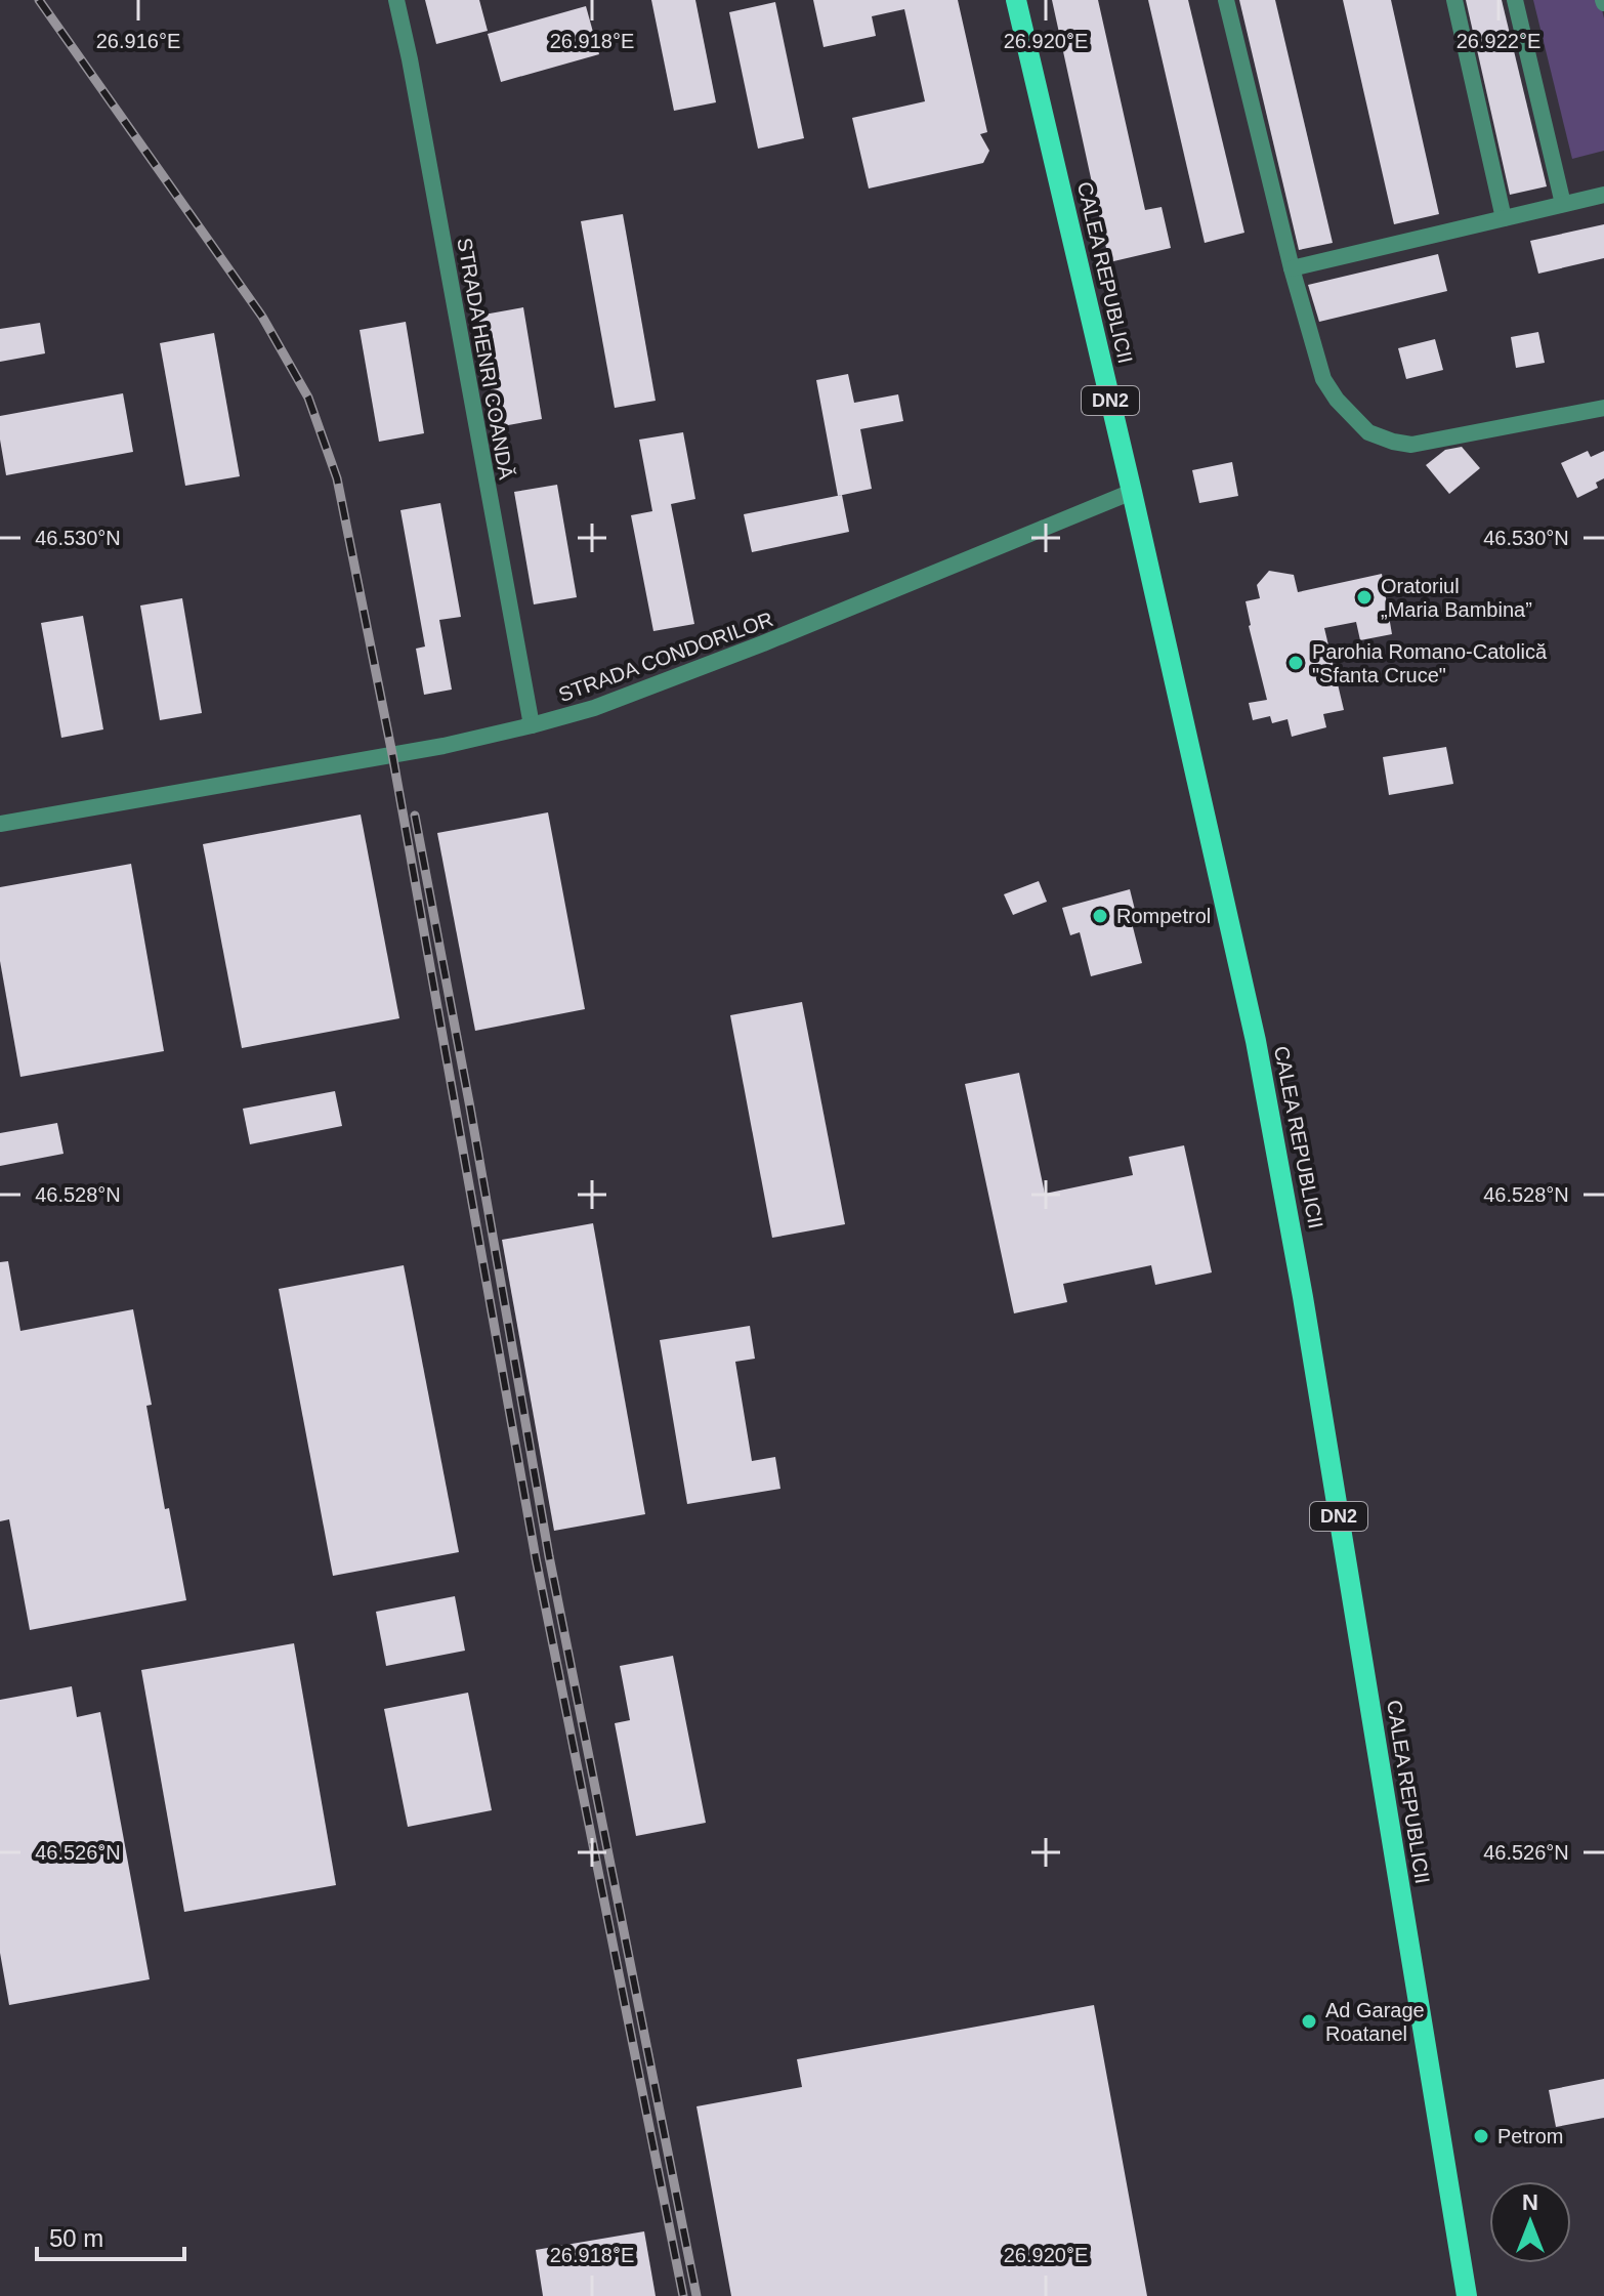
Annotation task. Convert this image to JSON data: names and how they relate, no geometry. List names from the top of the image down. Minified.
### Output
{"streets":{"main road":["CALEA REPUBLICII","DN2"],"street":["STRADA HENRI COANDĂ","STRADA CONDORILOR"]},"crossings":[["CALEA REPUBLICII","STRADA CONDORILOR"],["STRADA HENRI COANDĂ","STRADA CONDORILOR"]],"places":["Oratoriul „Maria Bambina”","Parohia Romano-Catolică \"Sfanta Cruce\"","Rompetrol","Ad Garage Roatanel","Petrom"],"scale_bar":"50 m","north":"top","coordinates":["26.916°E","26.918°E","26.920°E","26.922°E","46.530°N","46.528°N","46.526°N"]}
